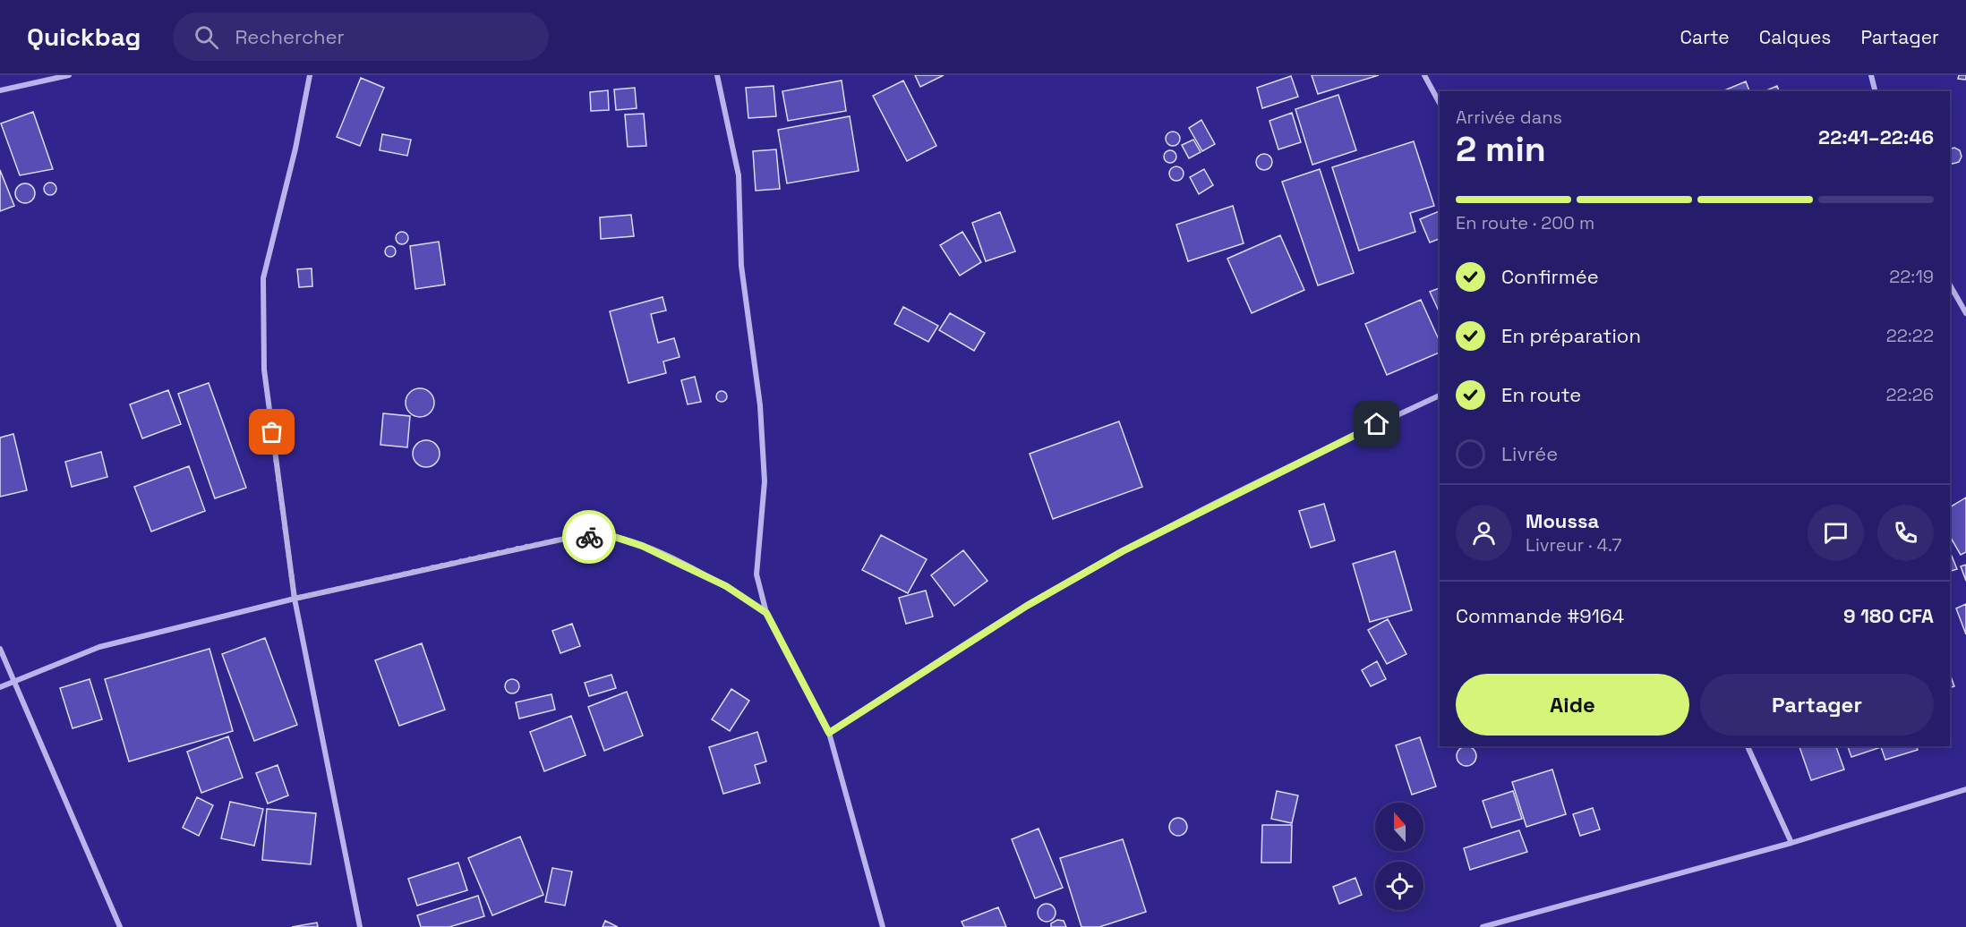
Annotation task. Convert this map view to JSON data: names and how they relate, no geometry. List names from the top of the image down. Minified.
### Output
{"north":"top","page":{"header":"Quickbag","search":"Rechercher","nav":["Carte","Calques","Partager"],"heading":["2 min","Arrivée dans","22:41–22:46"],"panel":["Moussa","Livreur · 4.7","Commande #9164","9 180 CFA"],"bar":"En route · 200 m","list":[["Confirmée","22:19"],["En préparation","22:22"],["En route","22:26"],"Livrée"],"buttons":["Aide","Partager"]}}
